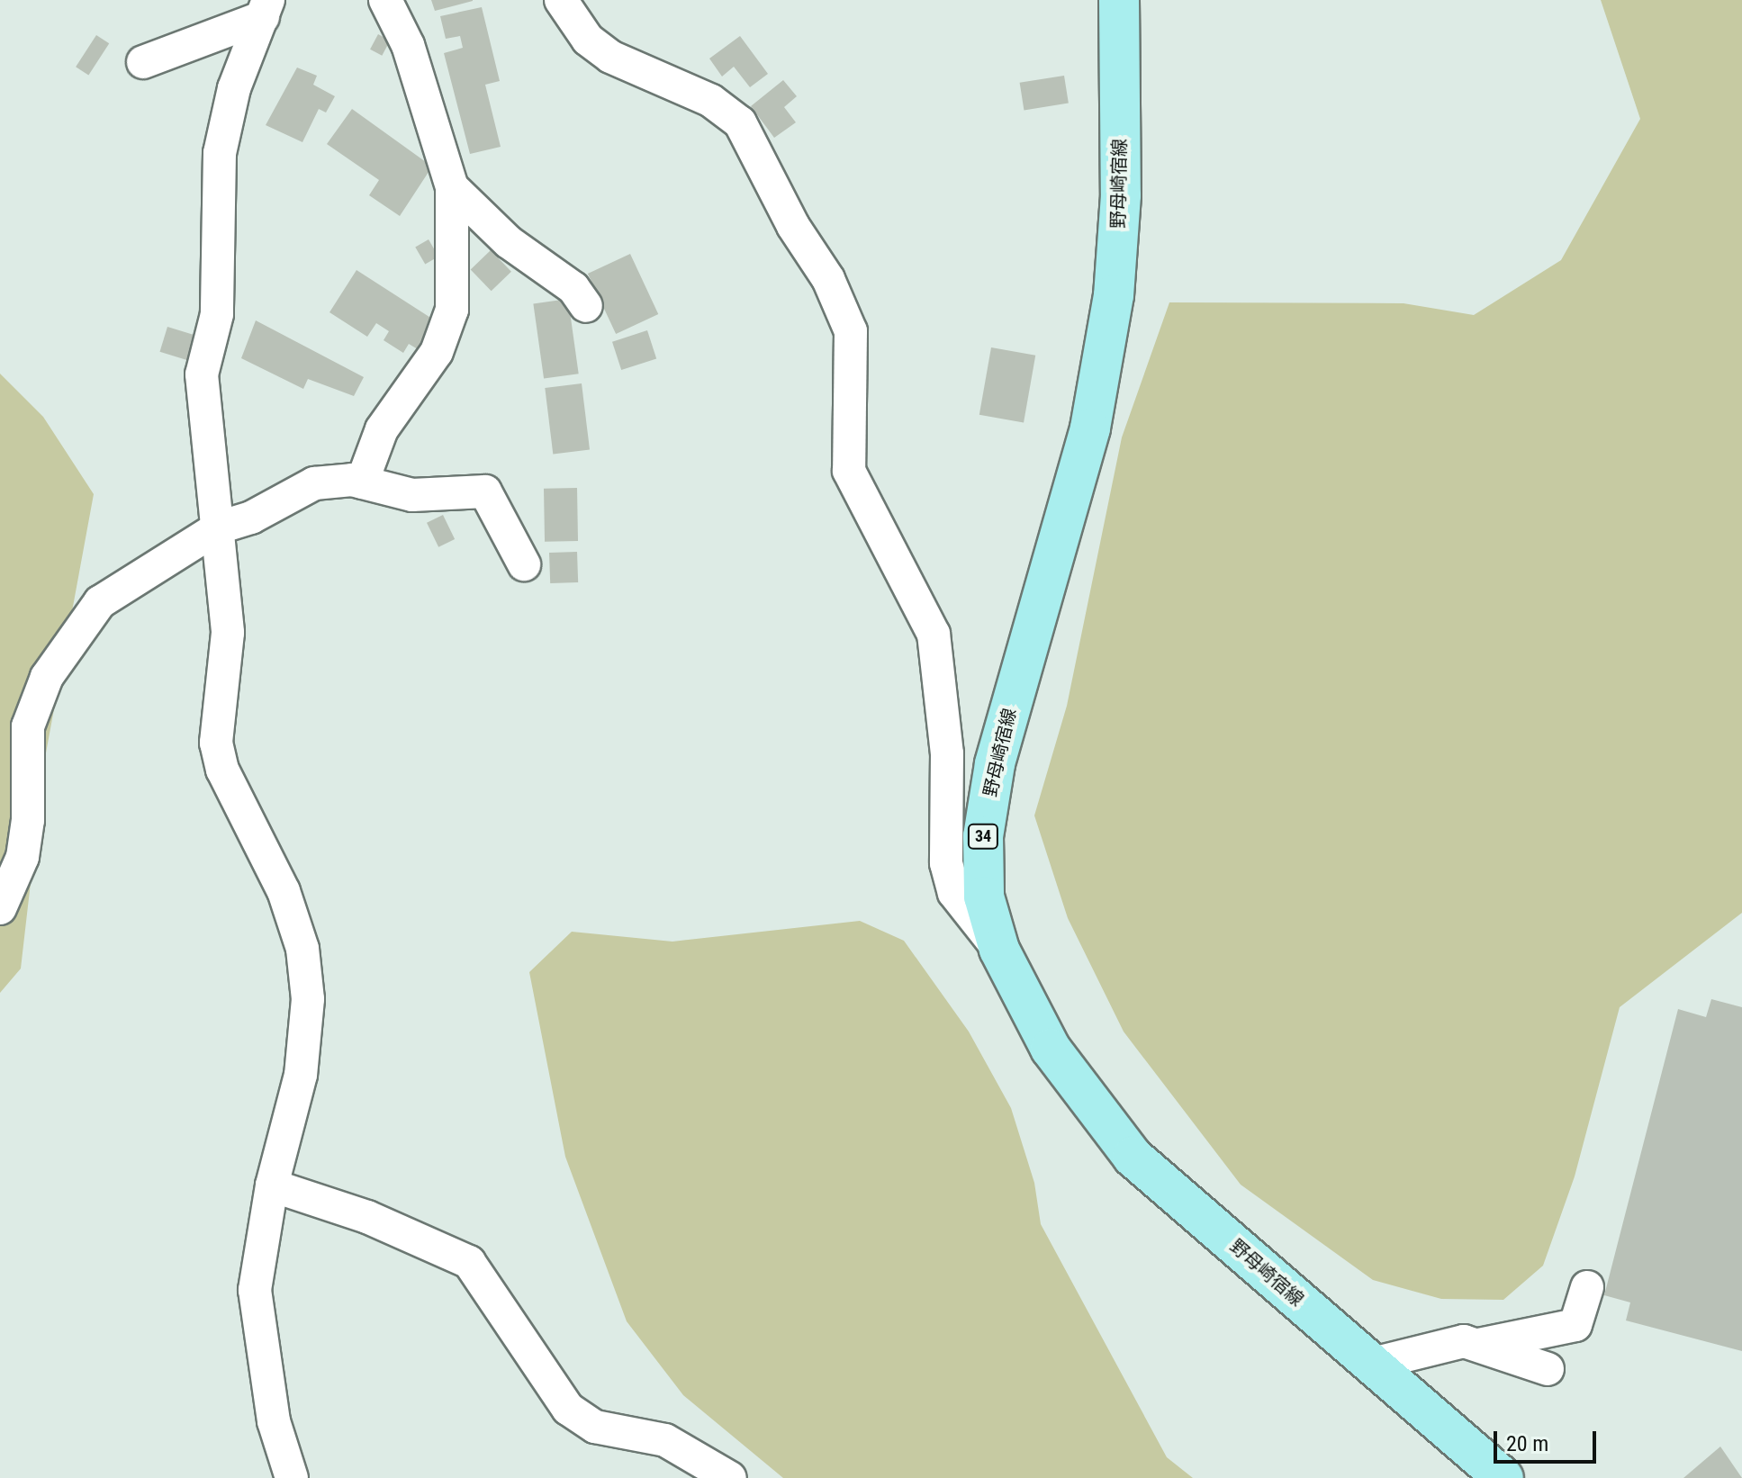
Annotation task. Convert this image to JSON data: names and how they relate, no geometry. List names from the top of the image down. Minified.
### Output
{"streets":{"main road":["野母崎宿線","34"]},"scale_bar":"20 m"}
